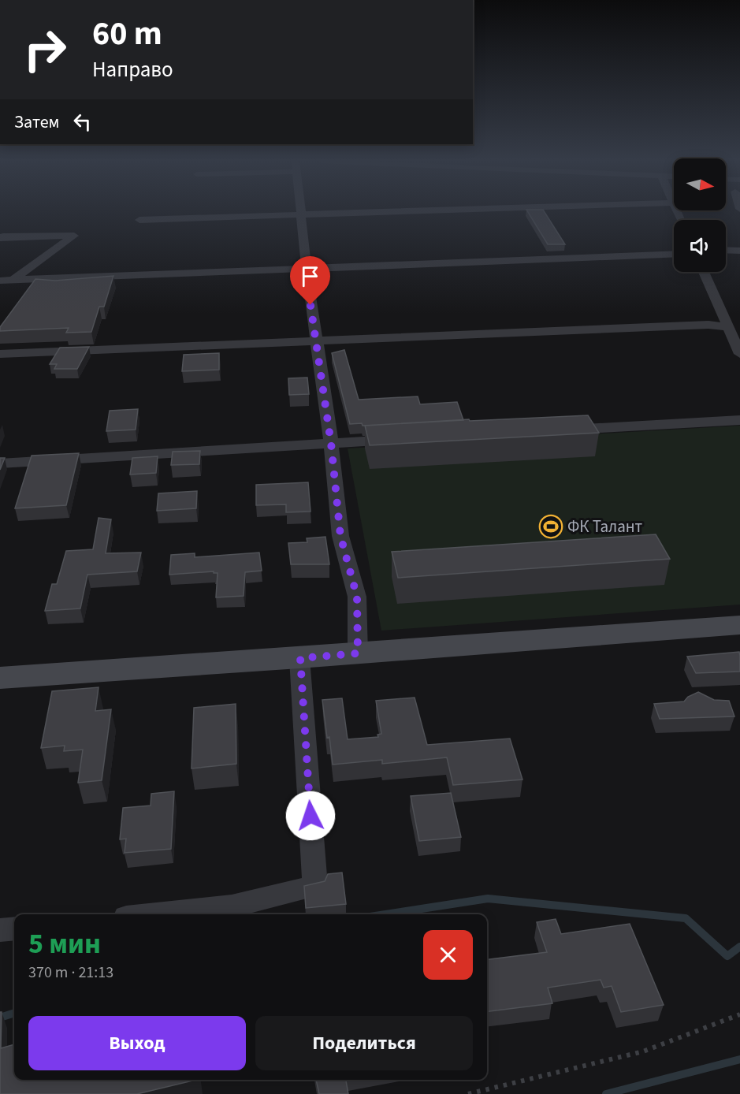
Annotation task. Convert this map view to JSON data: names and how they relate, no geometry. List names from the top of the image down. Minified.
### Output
{"places":{"sports":["ФК Талант"]},"north":"right","page":{"turn":["60 m","Направо"],"then":"Затем","heading":["5 мин","370 m · 21:13"],"buttons":["Выход","Поделиться"]}}
